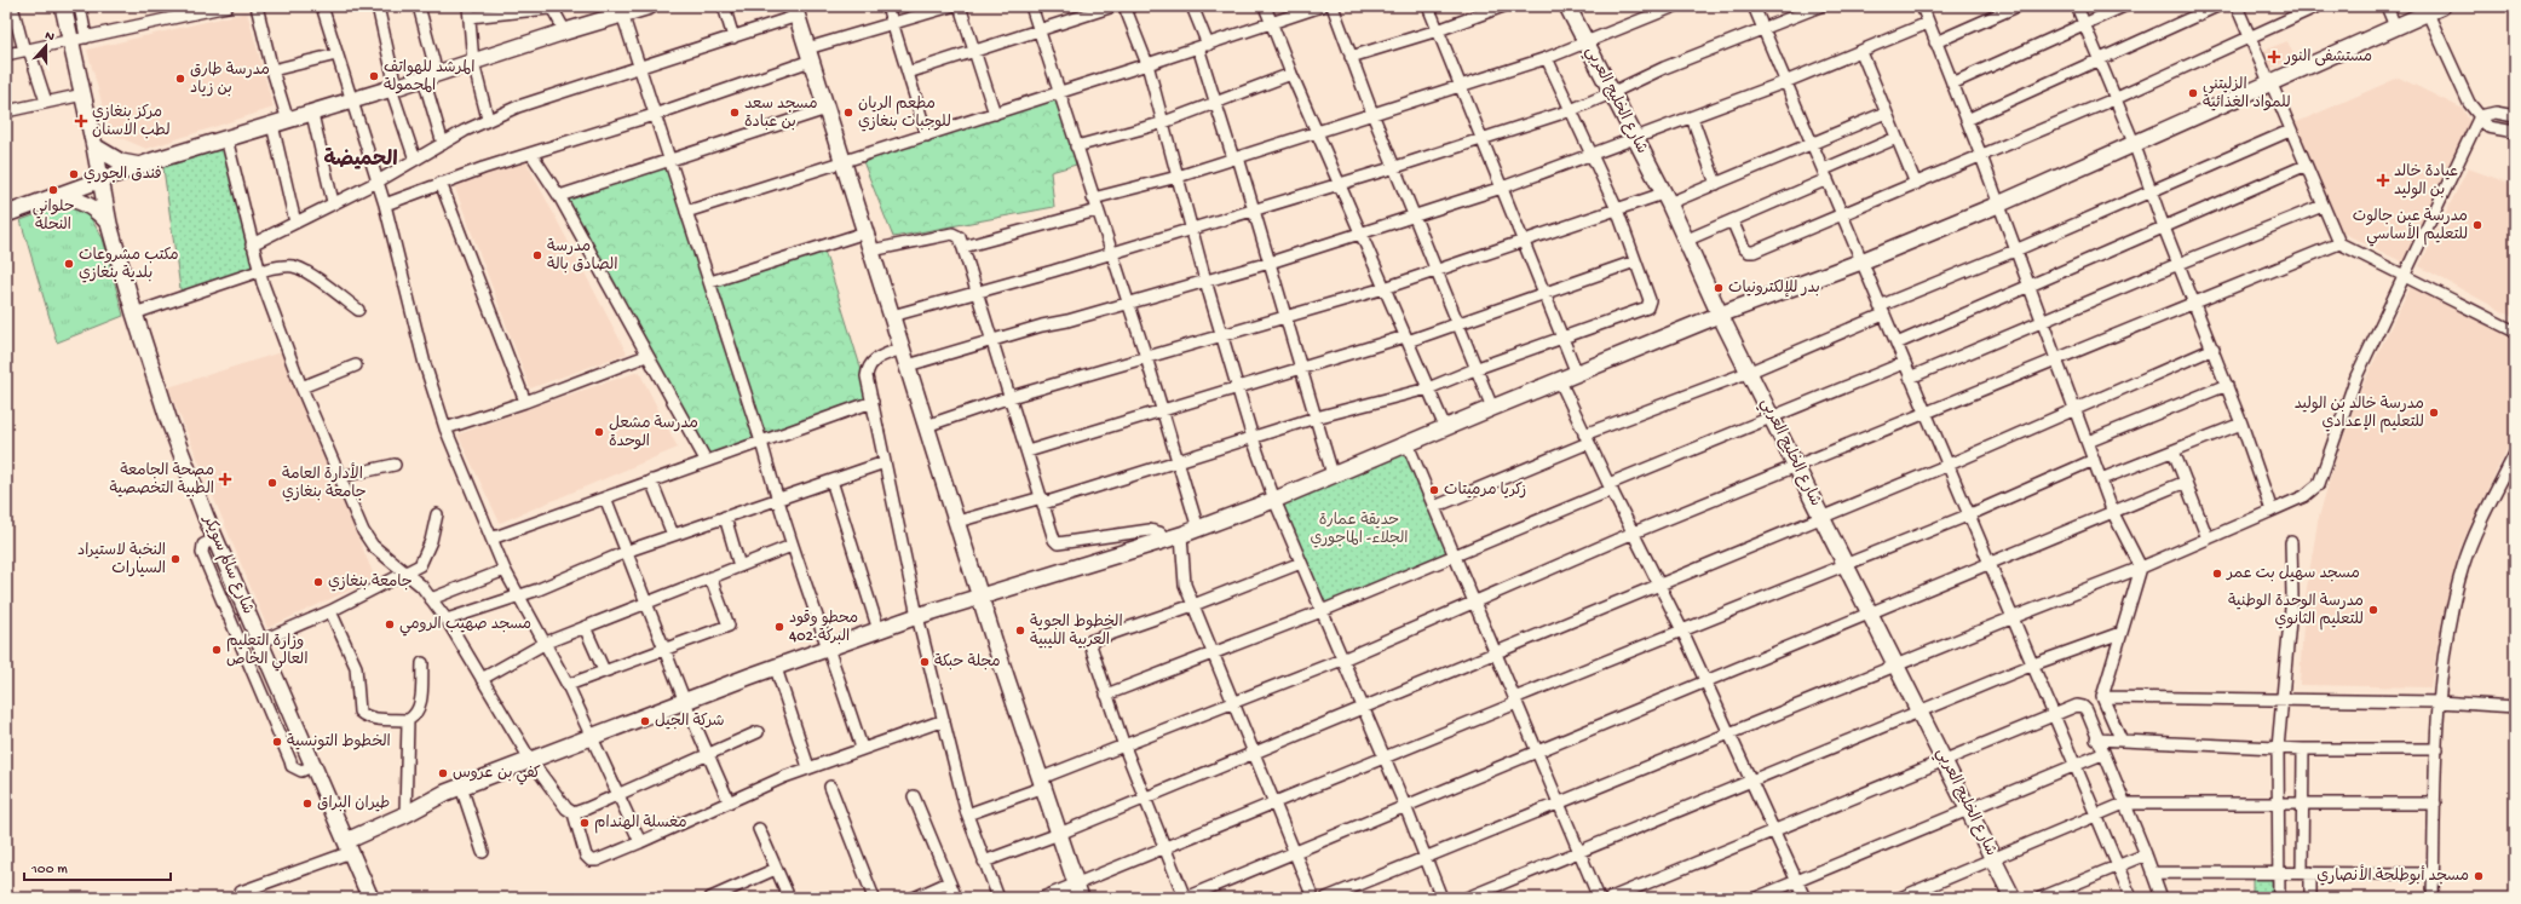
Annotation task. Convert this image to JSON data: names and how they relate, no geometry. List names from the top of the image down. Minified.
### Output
{"streets":{"street":["شارع الخليج العربي","شارع سالم سويكر"]},"districts":["الحميضة"],"parks":["حديقة عمارة الجلاء- الماجوري"],"places":{"health":["مستشفى النور","مركز بنغازي لطب الاسنان","عيادة خالد بن الوليد","مصحة الجامعة الطبية التخصصية"],"other":["المرشد للهواتف المحمولة","مدرسة طارق بن زياد","الزليتني للمواد الغذائية","مسجد سعد بن عبادة","مطعم الريان للوجبات بنغازي","فندق الجوري","حلواني النحلة","مدرسة عين جالوت للتعليم الأساسي","مدرسة الصادق بالة","مكتب مشروعات بلدية بنغازي","بدر للإلكترونيات","مدرسة خالد بن الوليد للتعليم الإعدادي","مدرسة مشعل الوحدة","الأدارة العامة جامعة بنغازي","زكريا مرميتات","النخبة لاستيراد السيارات","مسجد سهيل بت عمر","جامعة بنغازي","مدرسة الوحدة الوطنية للتعليم الثانوي","مسجد صهيب الرومي","محطو وقود 402-البركة","الخطوط الجوية العربية الليبية","وزارة التعليم العالي الخاص","مجلة حبكة","شركة الجيل","الخطوط التونسية","كفي بن عروس","طيران البراق","مغسلة الهندام","مسجد أبوطلحة الأنصاري"]},"scale_bar":"100 m","north":"top"}
